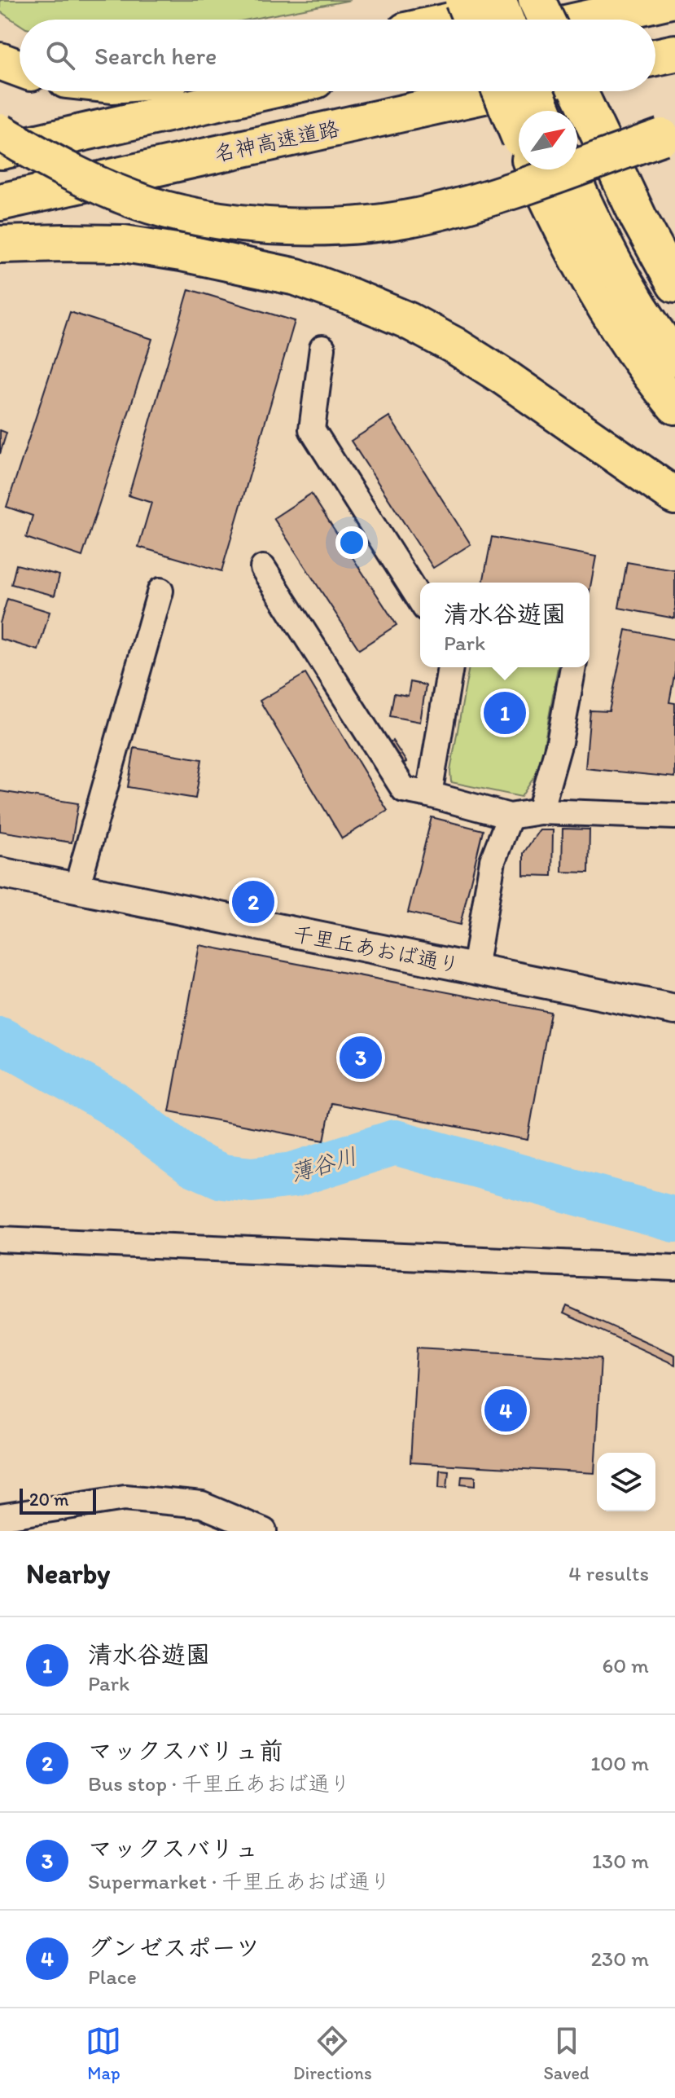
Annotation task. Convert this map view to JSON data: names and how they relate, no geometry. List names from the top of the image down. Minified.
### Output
{"streets":{"highway":["名神高速道路"],"street":["千里丘あおば通り"]},"water":["薄谷川"],"scale_bar":"20 m","north":"top right","page":{"search":"Search here","popup":["清水谷遊園","Park"],"pins":["1","2","3","4"],"scale":"20 m","heading":["Nearby","4 results"],"list":[{"mark":"1","name":"清水谷遊園","note":"Park","value":"60 m"},{"mark":"2","name":"マックスバリュ前","note":"Bus stop · 千里丘あおば通り","value":"100 m"},{"mark":"3","name":"マックスバリュ","note":"Supermarket · 千里丘あおば通り","value":"130 m"},{"mark":"4","name":"グンゼスポーツ","note":"Place","value":"230 m"}],"nav":["Map","Directions","Saved"]}}
